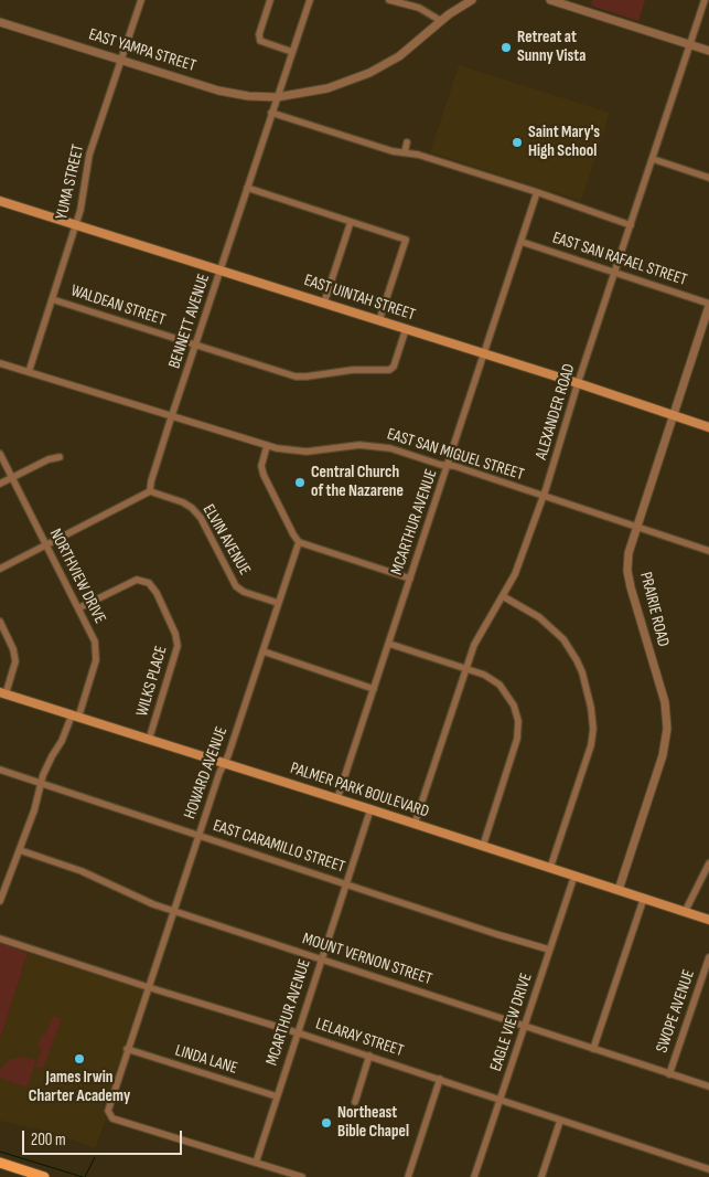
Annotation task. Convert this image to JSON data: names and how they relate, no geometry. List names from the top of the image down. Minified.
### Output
{"streets":{"main road":["EAST UINTAH STREET","PALMER PARK BOULEVARD"],"street":["EAST YAMPA STREET","YUMA STREET","EAST SAN RAFAEL STREET","WALDEAN STREET","BENNETT AVENUE","ALEXANDER ROAD","EAST SAN MIGUEL STREET","MCARTHUR AVENUE","ELVIN AVENUE","NORTHVIEW DRIVE","PRAIRIE ROAD","WILKS PLACE","HOWARD AVENUE","EAST CARAMILLO STREET","MOUNT VERNON STREET","SWOPE AVENUE","EAGLE VIEW DRIVE","LELARAY STREET","LINDA LANE"]},"crossings":[["EAST YAMPA STREET","YUMA STREET"],["EAST YAMPA STREET","BENNETT AVENUE"],["YUMA STREET","EAST UINTAH STREET"],["YUMA STREET","WALDEAN STREET"],["YUMA STREET","EAST SAN MIGUEL STREET"],["EAST SAN RAFAEL STREET","ALEXANDER ROAD"],["EAST SAN RAFAEL STREET","MCARTHUR AVENUE"],["EAST SAN RAFAEL STREET","PRAIRIE ROAD"],["EAST UINTAH STREET","WALDEAN STREET"],["EAST UINTAH STREET","BENNETT AVENUE"],["EAST UINTAH STREET","ALEXANDER ROAD"],["EAST UINTAH STREET","MCARTHUR AVENUE"],["EAST UINTAH STREET","PRAIRIE ROAD"],["WALDEAN STREET","BENNETT AVENUE"],["BENNETT AVENUE","EAST SAN MIGUEL STREET"],["BENNETT AVENUE","ELVIN AVENUE"],["ALEXANDER ROAD","EAST SAN MIGUEL STREET"],["ALEXANDER ROAD","PALMER PARK BOULEVARD"],["EAST SAN MIGUEL STREET","MCARTHUR AVENUE"],["EAST SAN MIGUEL STREET","PRAIRIE ROAD"],["MCARTHUR AVENUE","HOWARD AVENUE"],["MCARTHUR AVENUE","PALMER PARK BOULEVARD"],["MCARTHUR AVENUE","EAST CARAMILLO STREET"],["MCARTHUR AVENUE","MOUNT VERNON STREET"],["MCARTHUR AVENUE","LELARAY STREET"],["MCARTHUR AVENUE","LINDA LANE"],["ELVIN AVENUE","HOWARD AVENUE"],["NORTHVIEW DRIVE","WILKS PLACE"],["NORTHVIEW DRIVE","PALMER PARK BOULEVARD"],["NORTHVIEW DRIVE","EAST CARAMILLO STREET"],["NORTHVIEW DRIVE","MOUNT VERNON STREET"],["PRAIRIE ROAD","PALMER PARK BOULEVARD"],["WILKS PLACE","PALMER PARK BOULEVARD"],["HOWARD AVENUE","PALMER PARK BOULEVARD"],["HOWARD AVENUE","EAST CARAMILLO STREET"],["HOWARD AVENUE","MOUNT VERNON STREET"],["HOWARD AVENUE","LELARAY STREET"],["HOWARD AVENUE","LINDA LANE"],["PALMER PARK BOULEVARD","EAGLE VIEW DRIVE"],["EAST CARAMILLO STREET","EAGLE VIEW DRIVE"],["MOUNT VERNON STREET","SWOPE AVENUE"],["MOUNT VERNON STREET","EAGLE VIEW DRIVE"],["EAGLE VIEW DRIVE","LELARAY STREET"]],"places":["Retreat at Sunny Vista","Saint Mary's High School","Central Church of the Nazarene","James Irwin Charter Academy","Northeast Bible Chapel"],"scale_bar":"200 m"}
